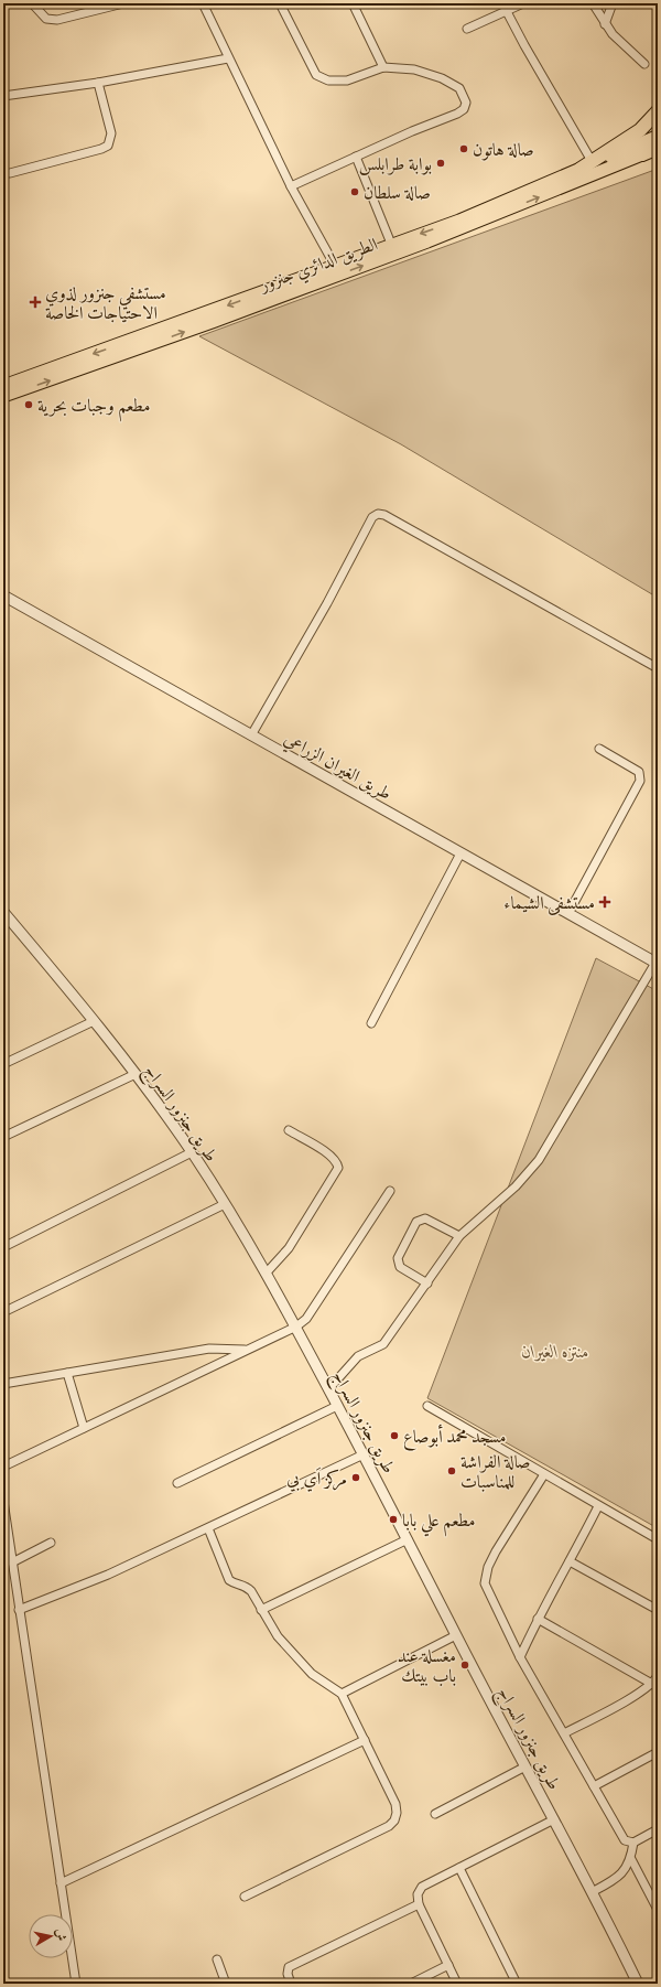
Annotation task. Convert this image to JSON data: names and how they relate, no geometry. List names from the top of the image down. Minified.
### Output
{"streets":{"main road":["الطريق الدائري جنزور"],"street":["طريق الغيران الزراعي","طريق جنزور السراج"]},"parks":["منتزه الغيران"],"places":{"other":["صالة هاتون","بوابة طرابلس","صالة سلطان","مطعم وجبات بحرية","مسجد محمد أبوصاع","صالة الفراشة للمناسبات","مركز اَي بي","مطعم علي بابا","مغسلة عند باب بيتك"],"health":["مستشفي جنزور لذوي الاحتياجات الخاصة","مستشفى الشيماء"]},"north":"right"}
